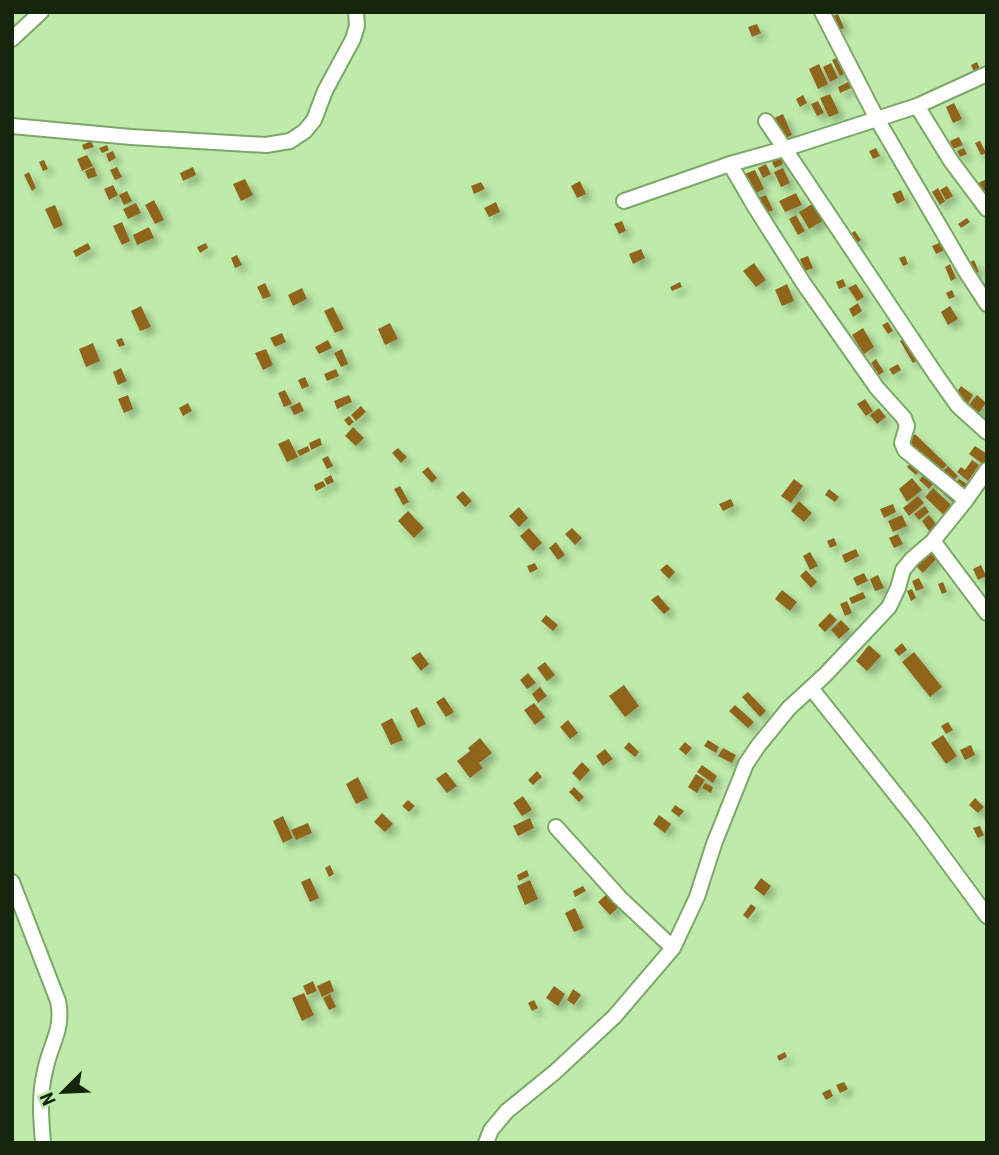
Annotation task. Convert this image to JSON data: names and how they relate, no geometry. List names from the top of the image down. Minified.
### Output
{"north":"bottom left"}
